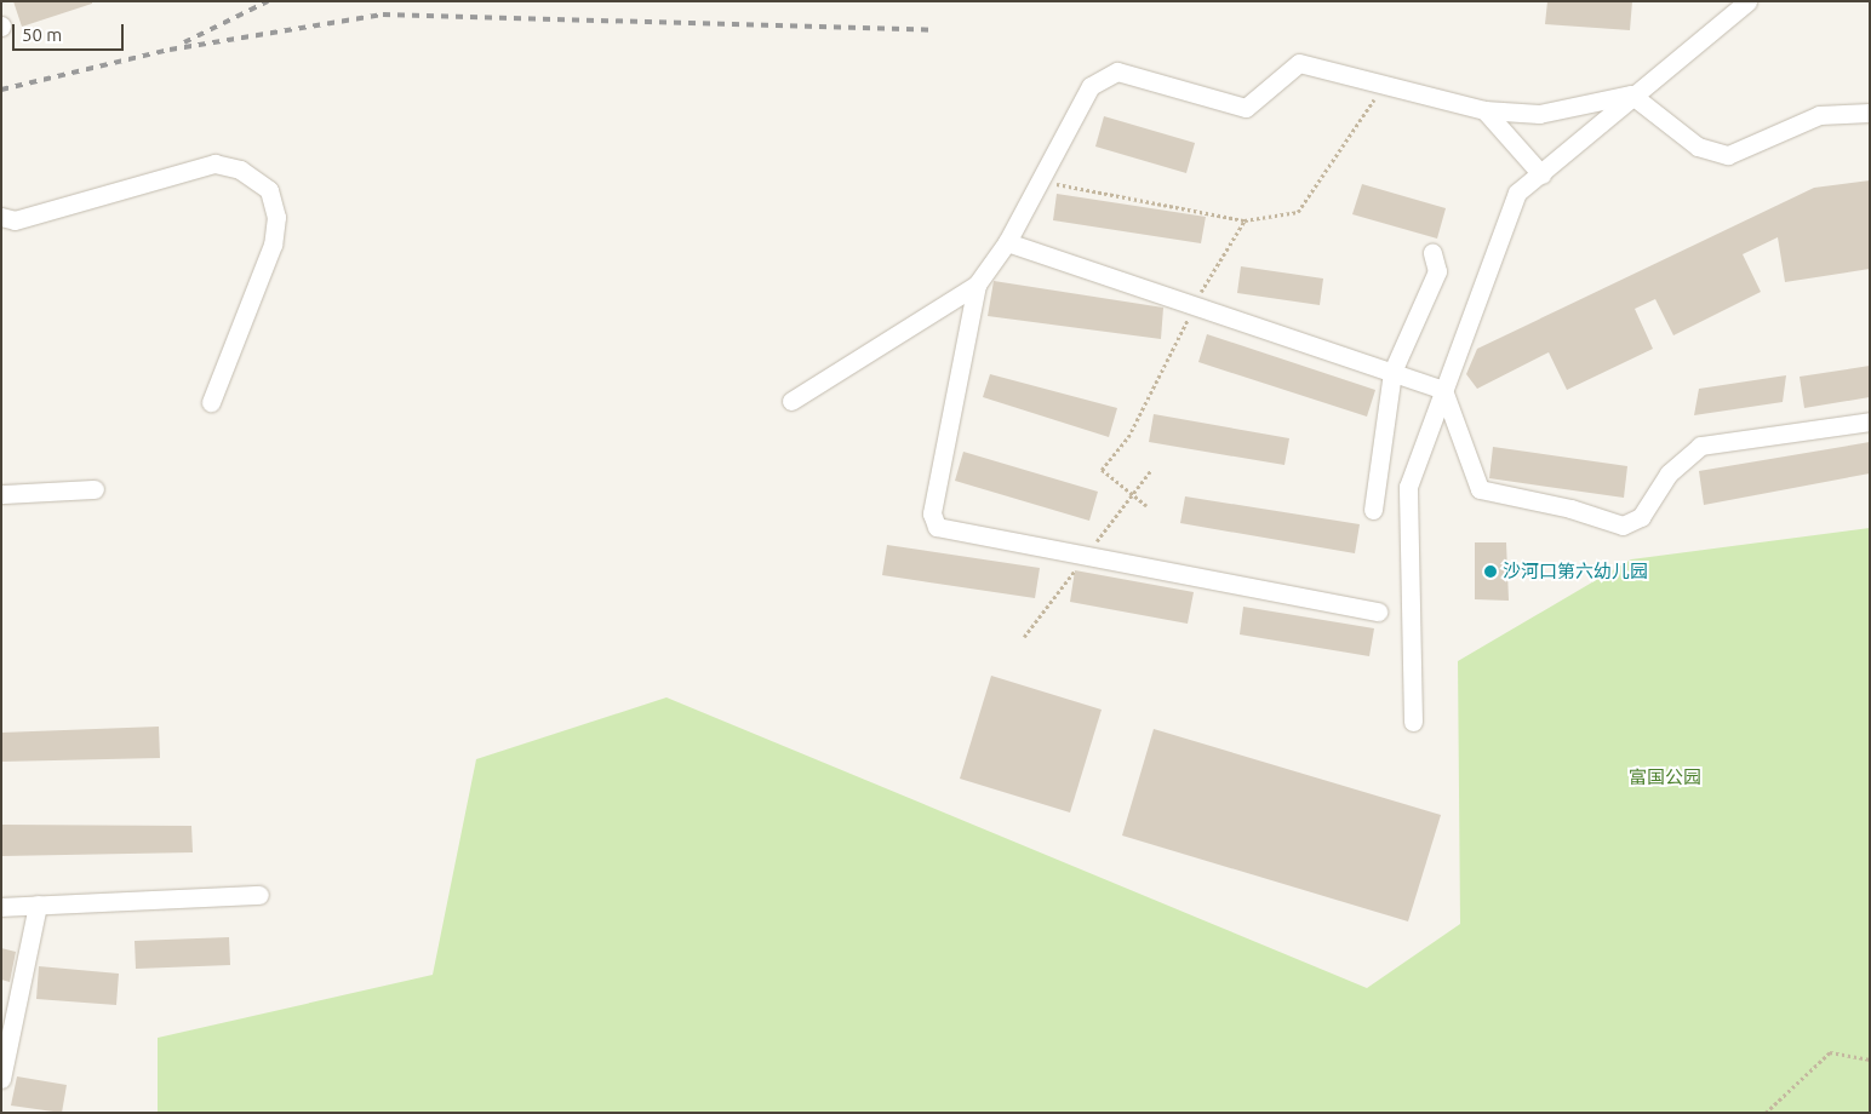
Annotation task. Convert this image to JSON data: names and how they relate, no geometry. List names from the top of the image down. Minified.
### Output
{"parks":["富国公园"],"places":["沙河口第六幼儿园"],"scale_bar":"50 m"}
